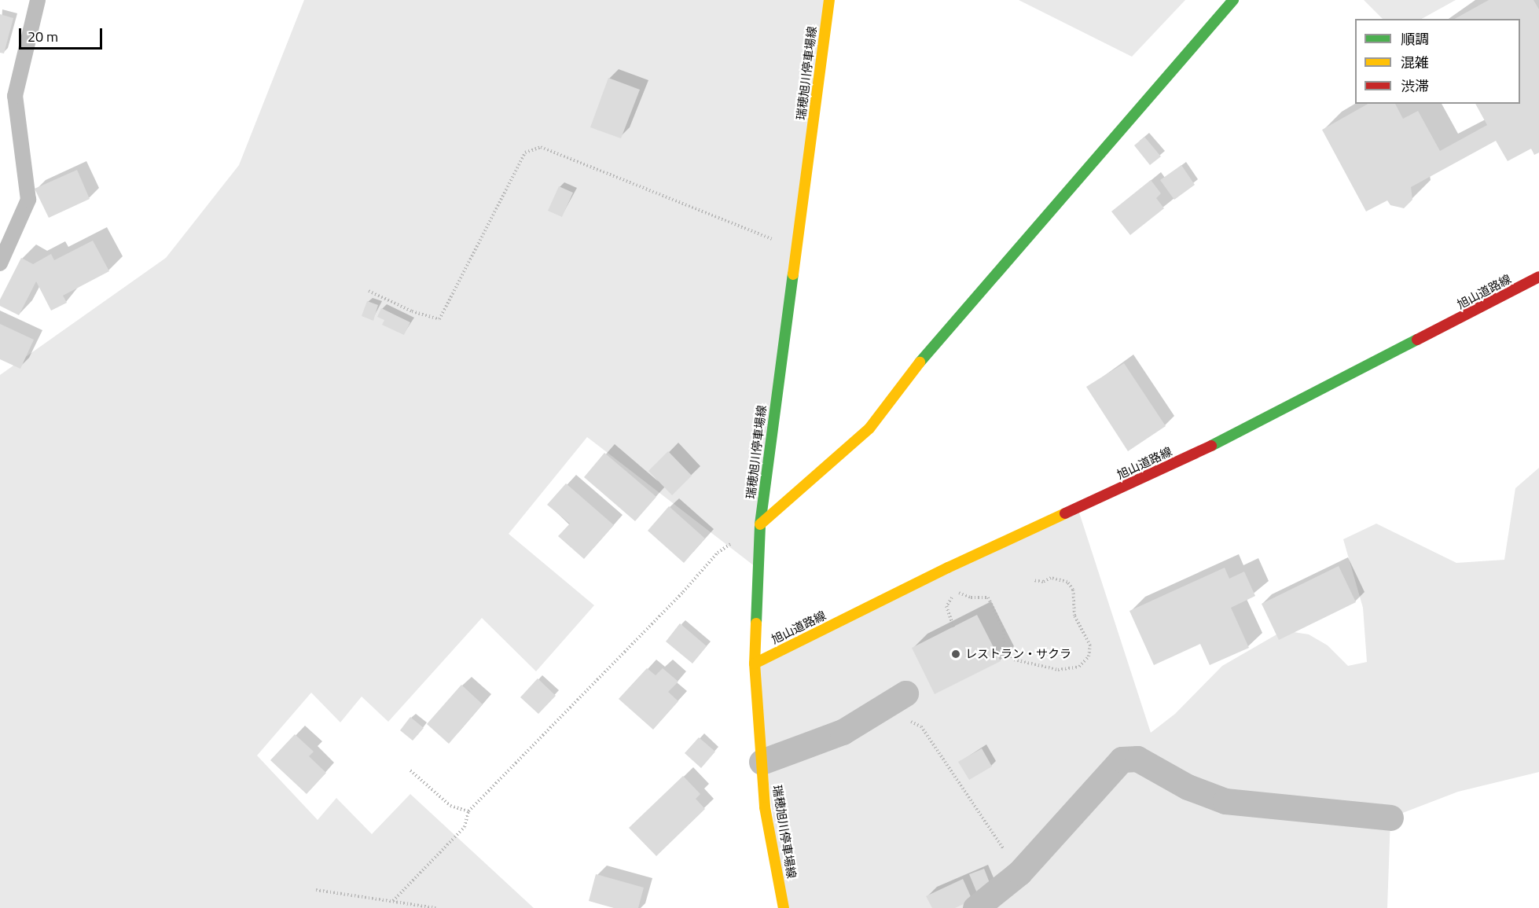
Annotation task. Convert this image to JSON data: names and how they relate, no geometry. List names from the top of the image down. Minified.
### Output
{"streets":{"street":["瑞穂旭川停車場線","旭山道路線"]},"crossings":[["瑞穂旭川停車場線","旭山道路線"]],"places":["レストラン・サクラ"],"legend":["順調","混雑","渋滞"],"scale_bar":"20 m"}
